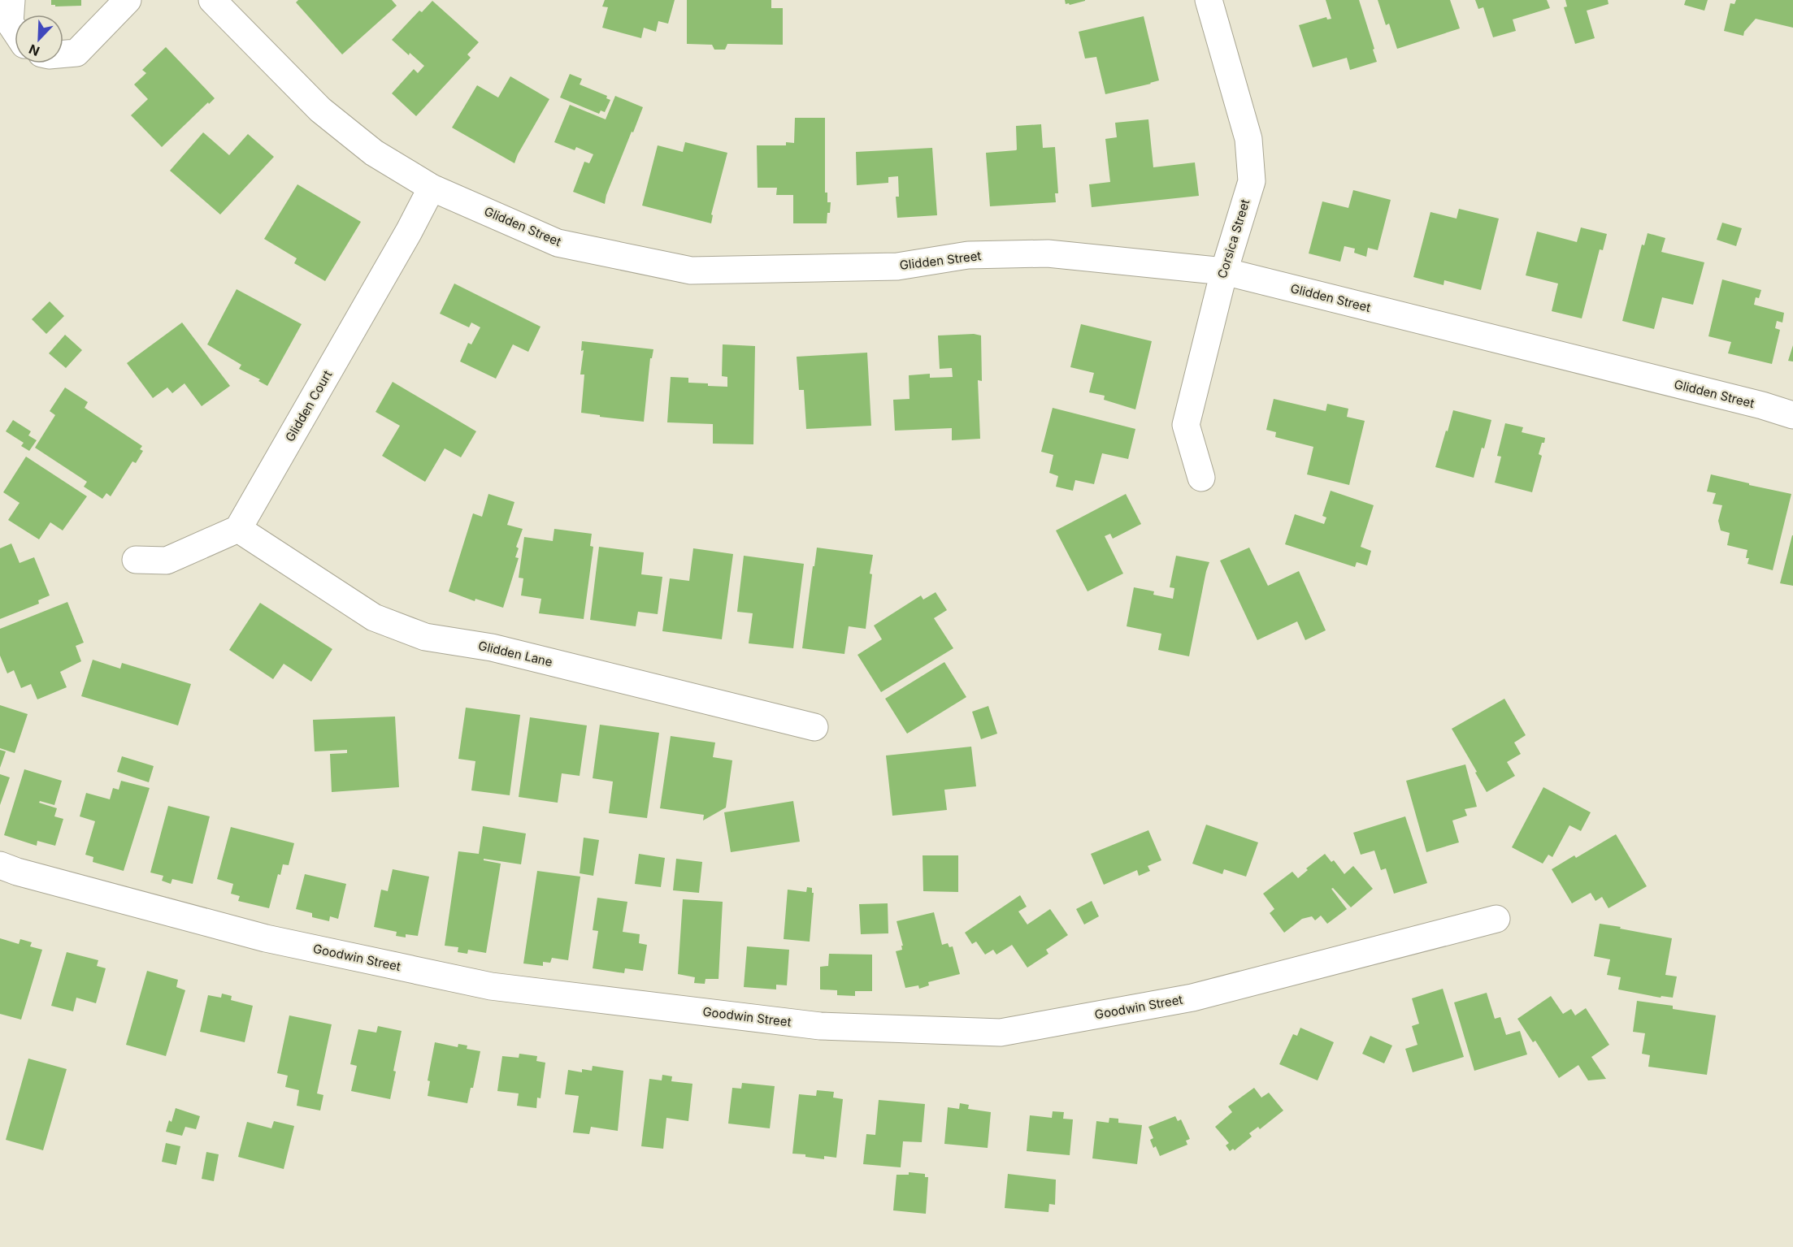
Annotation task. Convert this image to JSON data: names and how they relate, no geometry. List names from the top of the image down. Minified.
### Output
{"streets":{"street":["Glidden Street","Corsica Street","Glidden Court","Glidden Lane","Goodwin Street"]},"crossings":[["Glidden Street","Corsica Street"],["Glidden Street","Glidden Court"],["Glidden Court","Glidden Lane"]],"north":"bottom left"}
